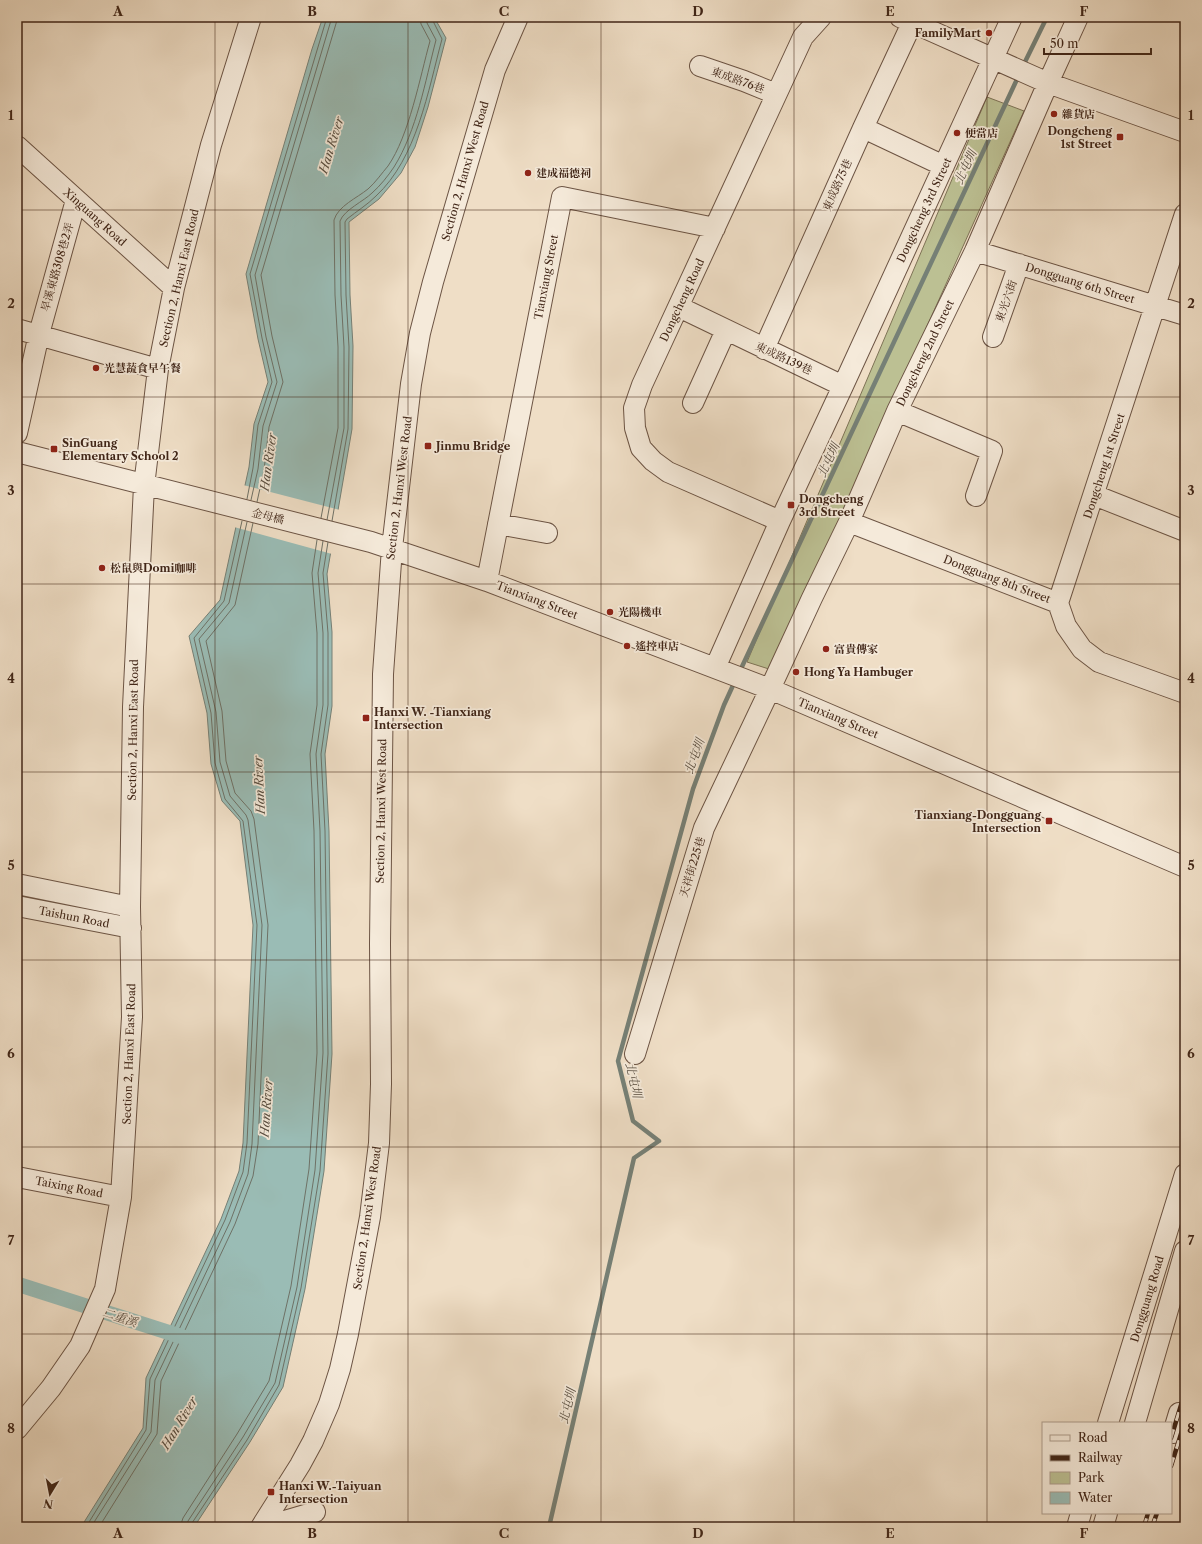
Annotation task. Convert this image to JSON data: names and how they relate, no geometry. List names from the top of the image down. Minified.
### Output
{"streets":{"street":["東成路76巷","Section 2, Hanxi West Road","東成路75巷","Dongcheng 3rd Street","Xinguang Road","旱溪東路308巷2弄","Tianxiang Street","Section 2, Hanxi East Road","Dongguang 6th Street","Dongcheng Road","東光六街","Dongcheng 2nd Street","東成路139巷","Dongcheng 1st Street","金母橋","Dongguang 8th Street","天祥街225巷","Taishun Road","Taixing Road","Dongguang Road"]},"crossings":[["東成路76巷","Dongcheng Road"],["Section 2, Hanxi West Road","Tianxiang Street"],["東成路75巷","東成路139巷"],["Dongcheng 3rd Street","Tianxiang Street"],["Dongcheng 3rd Street","Dongcheng Road"],["Dongcheng 3rd Street","東成路139巷"],["Xinguang Road","旱溪東路308巷2弄"],["Xinguang Road","Section 2, Hanxi East Road"],["Tianxiang Street","Dongcheng Road"],["Tianxiang Street","Dongcheng 2nd Street"],["Tianxiang Street","金母橋"],["Tianxiang Street","天祥街225巷"],["Section 2, Hanxi East Road","金母橋"],["Section 2, Hanxi East Road","Taishun Road"],["Section 2, Hanxi East Road","Taixing Road"],["Dongguang 6th Street","東光六街"],["Dongguang 6th Street","Dongcheng 2nd Street"],["Dongguang 6th Street","Dongcheng 1st Street"],["Dongcheng Road","東成路139巷"],["Dongcheng 2nd Street","Dongguang 8th Street"],["Dongcheng 2nd Street","天祥街225巷"],["Dongcheng 1st Street","Dongguang 8th Street"]],"water":["Han River","北屯圳","二重溪"],"places":{"other":["FamilyMart","雜貨店","便當店","建成福德祠","光慧蔬食早午餐","松鼠與Domi咖啡","光陽機車","遙控車店","富貴傳家","Hong Ya Hambuger"],"transit":["Dongcheng 1st Street","Jinmu Bridge","SinGuang Elementary School 2","Dongcheng 3rd Street","Hanxi W. -Tianxiang Intersection","Tianxiang-Dongguang Intersection","Hanxi W.-Taiyuan Intersection"]},"legend":["Road","Railway","Park","Water"],"scale_bar":"50 m","north":"bottom","grid":{"columns":["A","B","C","D","E","F"],"rows":["1","2","3","4","5","6","7","8"]}}
